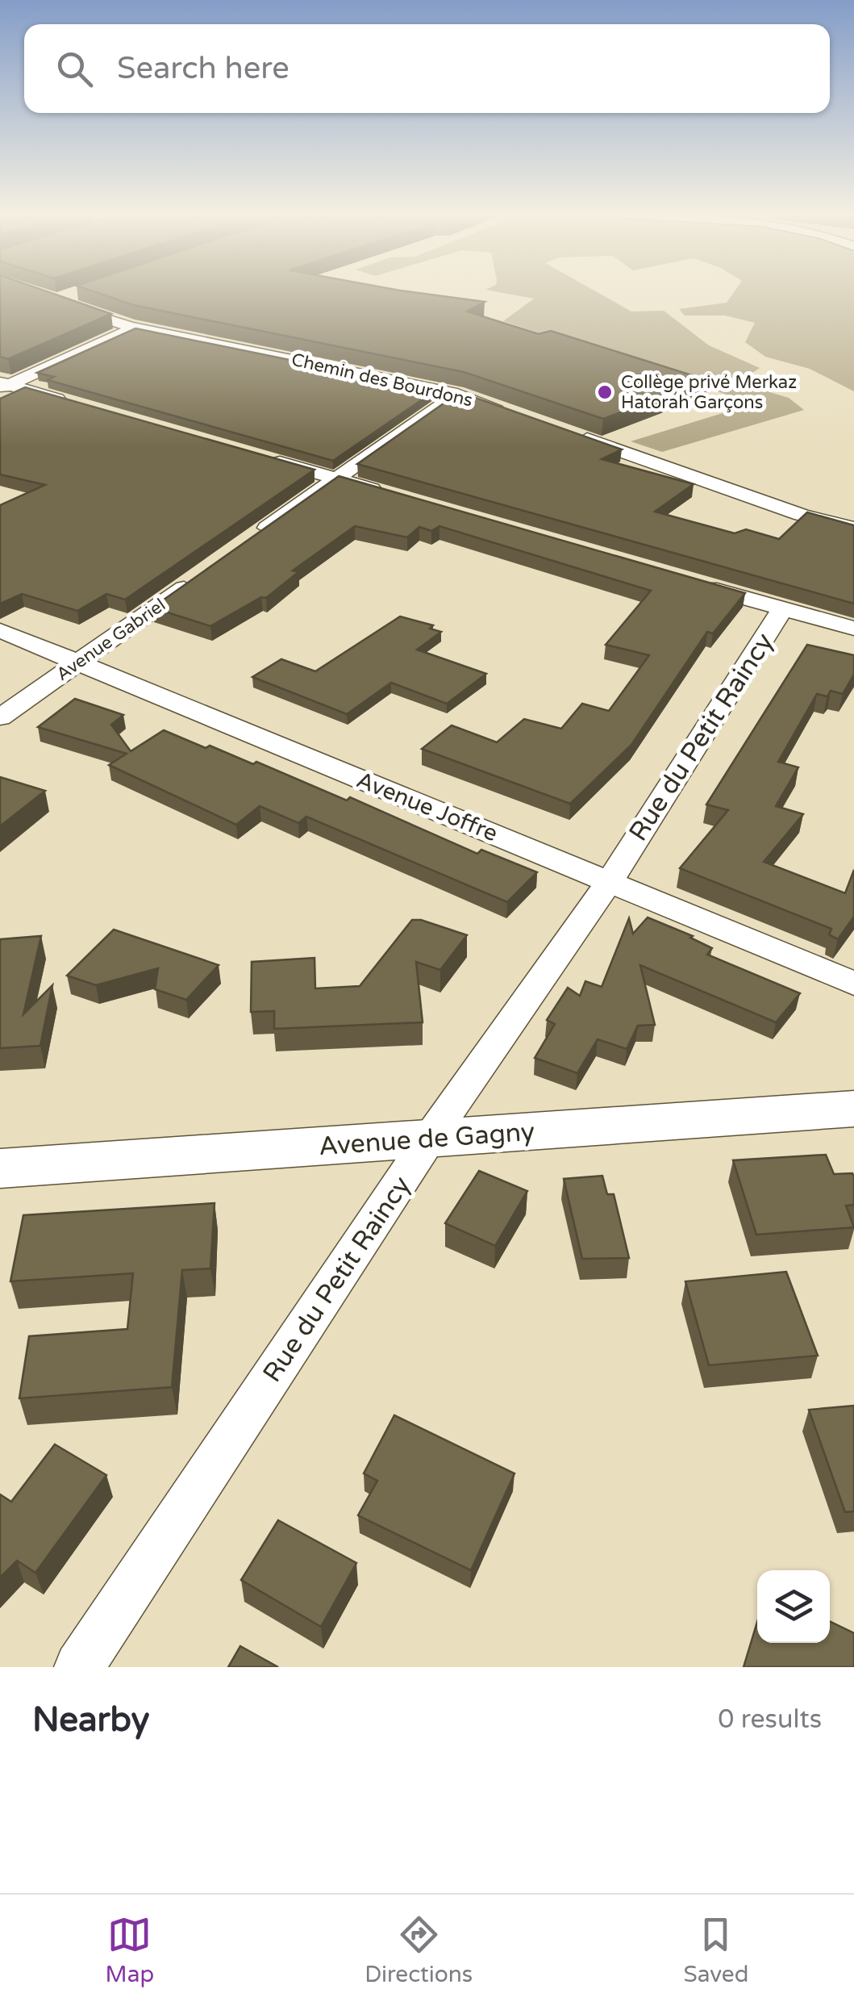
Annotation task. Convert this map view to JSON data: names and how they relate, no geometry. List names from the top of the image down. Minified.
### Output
{"streets":{"street":["Chemin des Bourdons","Avenue Gabriel","Rue du Petit Raincy","Avenue Joffre","Avenue de Gagny"]},"crossings":[["Avenue Gabriel","Avenue Joffre"],["Rue du Petit Raincy","Avenue Joffre"],["Rue du Petit Raincy","Avenue de Gagny"]],"places":["Collège privé Merkaz Hatorah Garçons"],"page":{"search":"Search here","heading":["Nearby","0 results"],"nav":["Map","Directions","Saved"]}}
